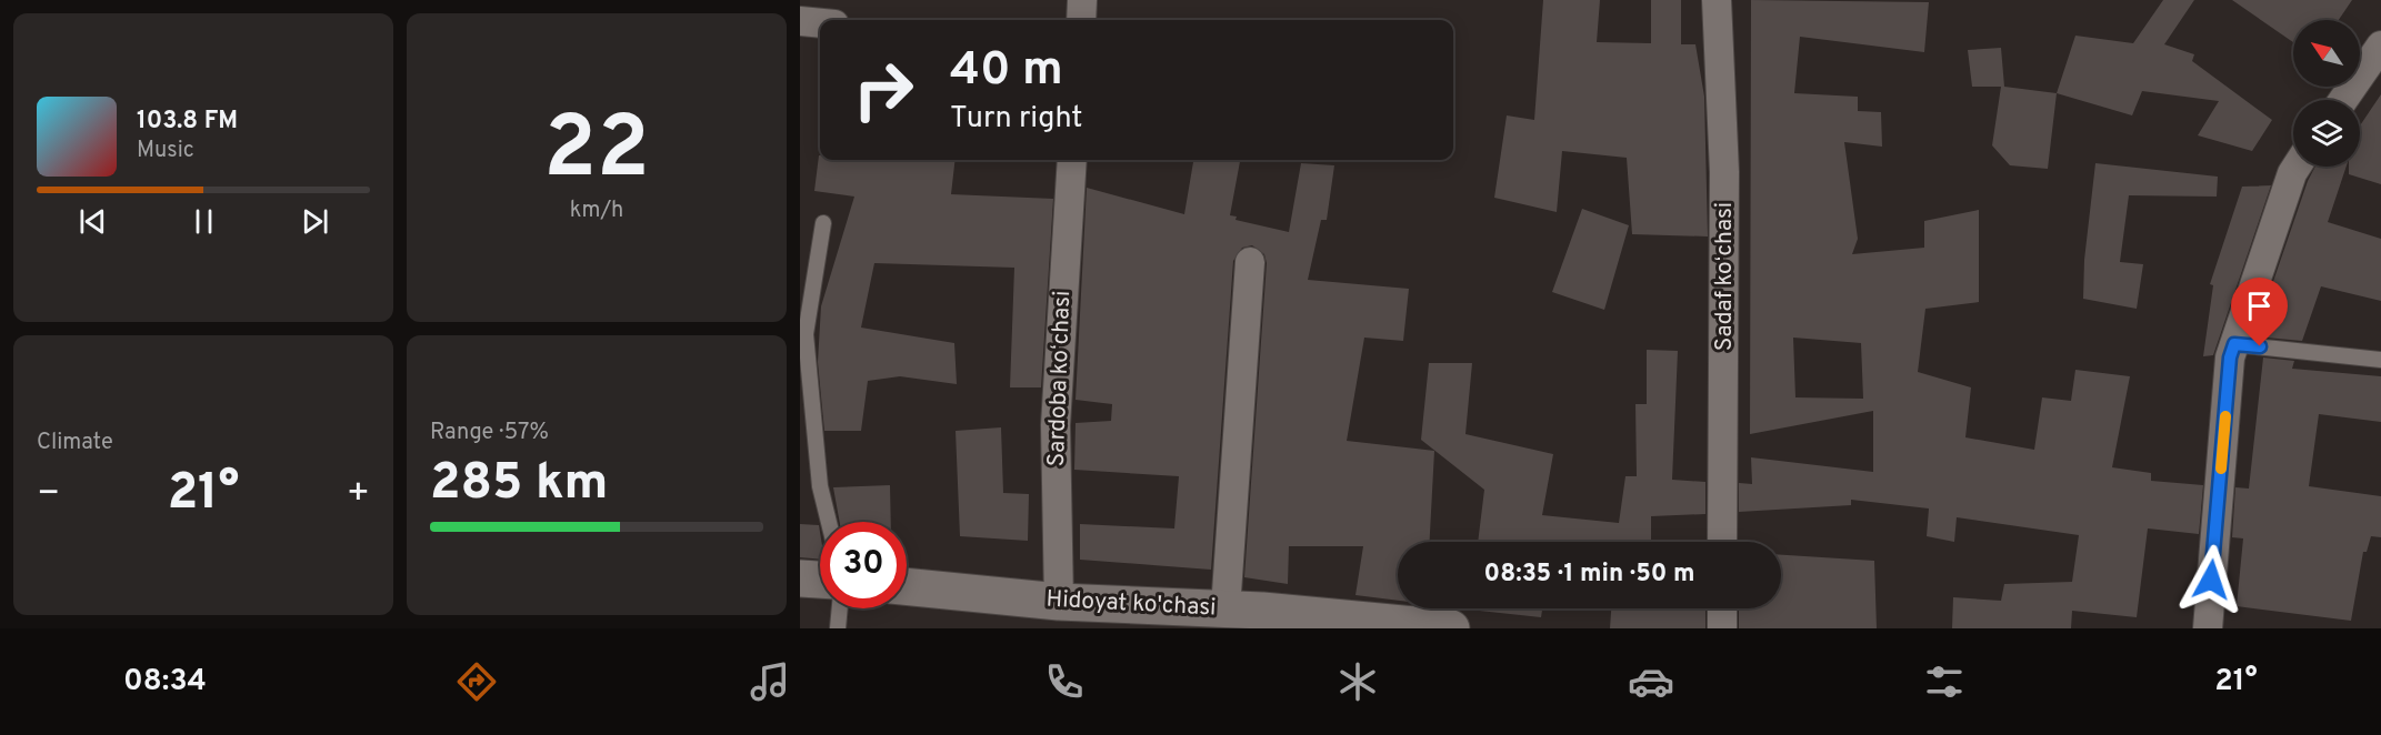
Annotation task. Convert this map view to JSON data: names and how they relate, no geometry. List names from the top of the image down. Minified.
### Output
{"streets":{"street":["Sadaf koʻchasi","Sardoba koʻchasi","Hidoyat ko'chasi"]},"crossings":[["Sardoba koʻchasi","Hidoyat ko'chasi"]],"north":"top left","page":{"tile":[["22","km/h"],"Climate",["Range · 57%","285 km"]],"turn":["40 m","Turn right"],"song":["103.8 FM","Music"],"heat":["−","21°","+"],"limit":"30","trip":"08:35 · 1 min · 50 m","tabs":["08:34","21°"]}}
